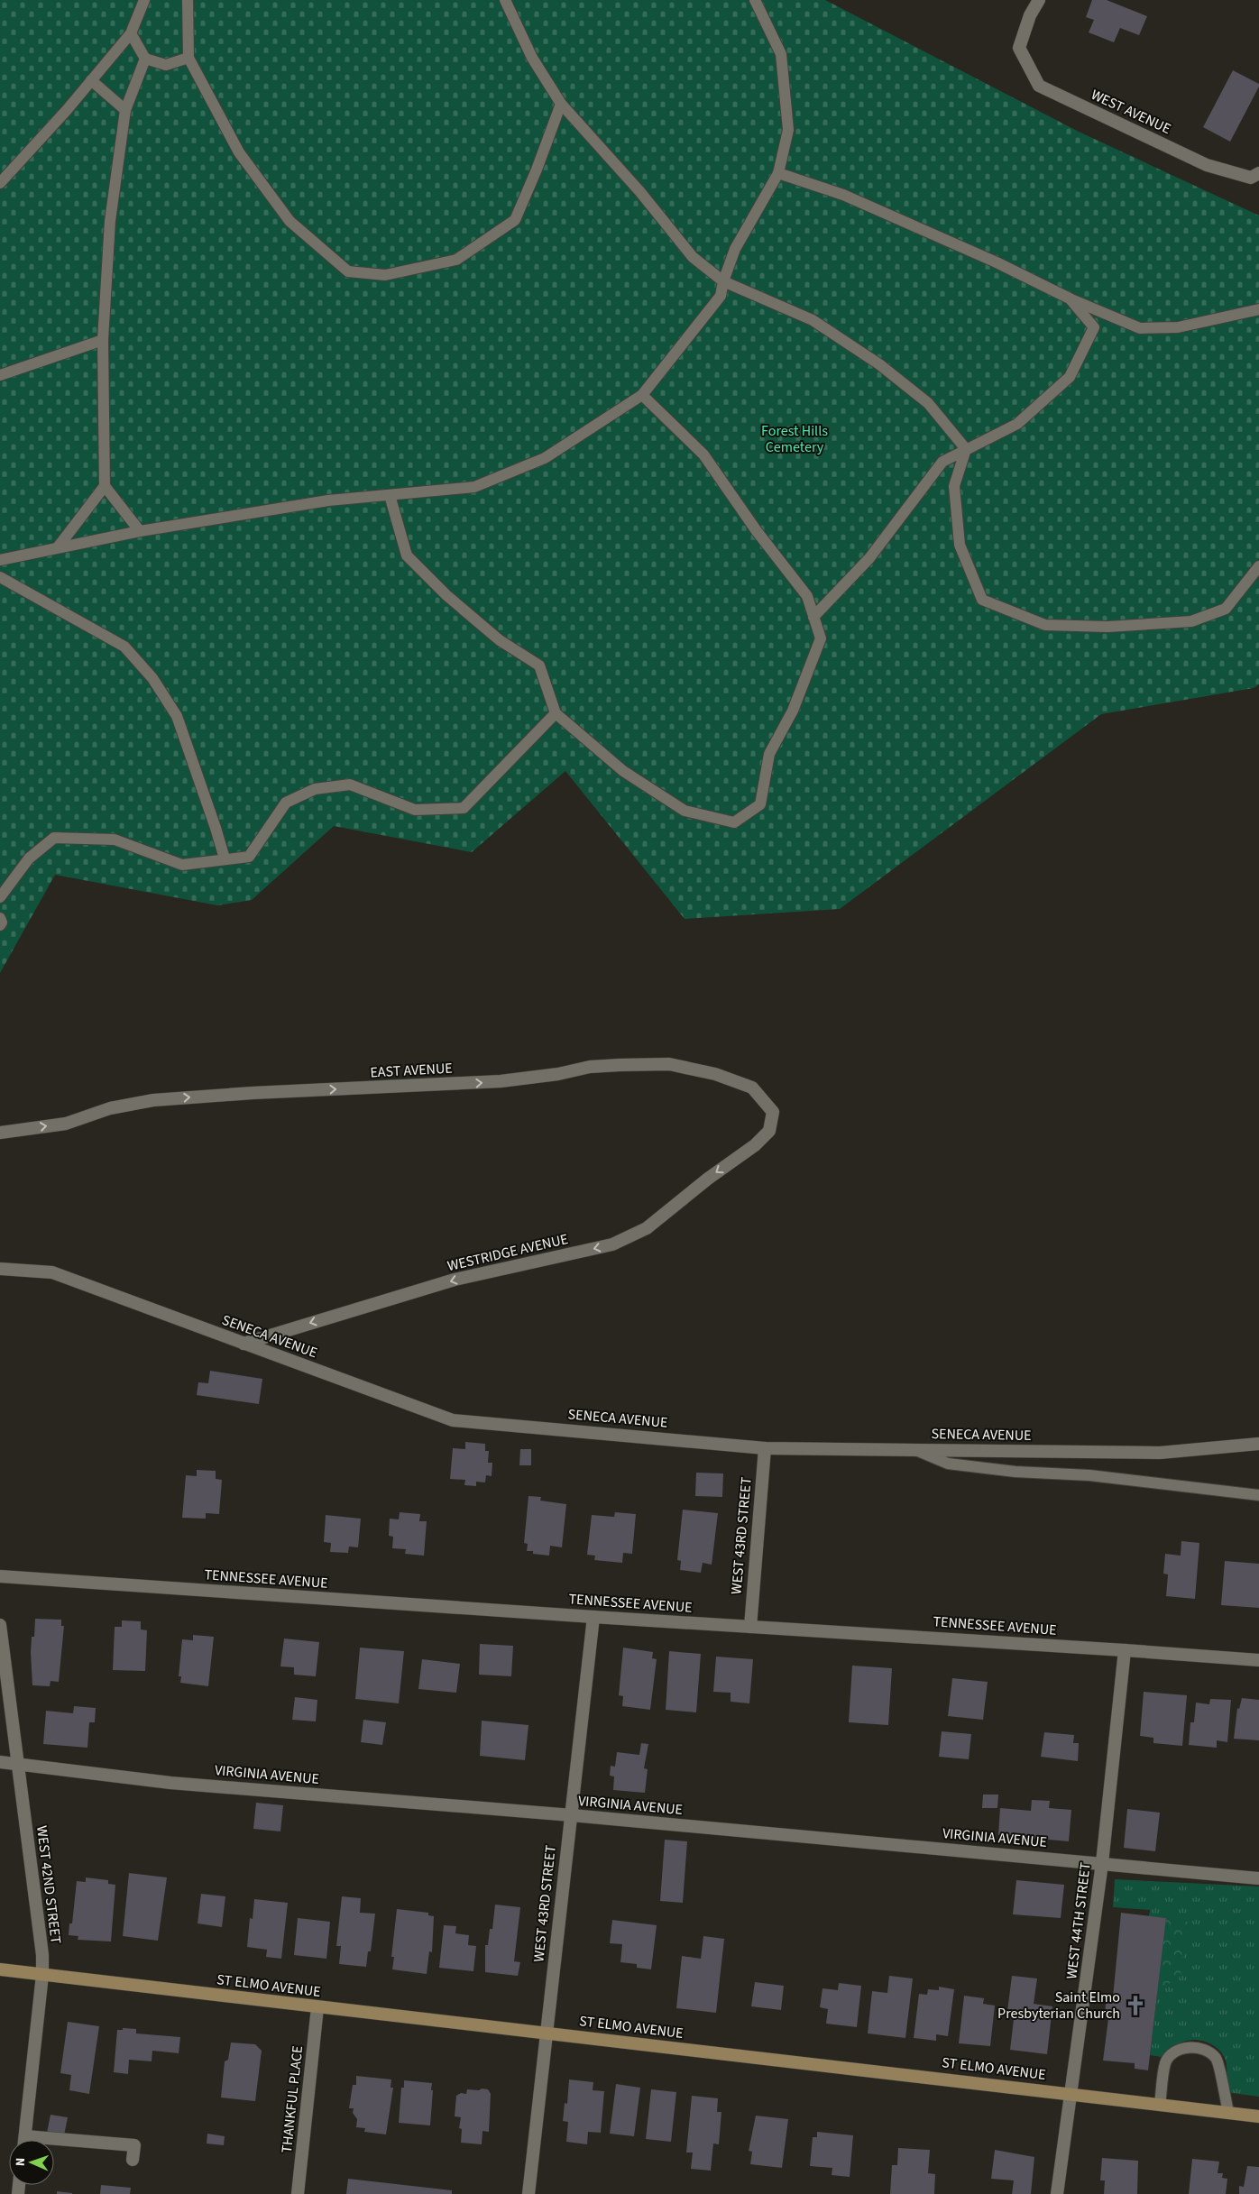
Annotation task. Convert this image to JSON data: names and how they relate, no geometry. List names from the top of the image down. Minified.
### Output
{"streets":{"main road":["ST ELMO AVENUE"],"street":["WEST AVENUE","EAST AVENUE","WESTRIDGE AVENUE","SENECA AVENUE","WEST 43RD STREET","TENNESSEE AVENUE","VIRGINIA AVENUE","WEST 42ND STREET","WEST 44TH STREET","THANKFUL PLACE"]},"crossings":[["EAST AVENUE","WESTRIDGE AVENUE"],["WESTRIDGE AVENUE","SENECA AVENUE"],["SENECA AVENUE","WEST 43RD STREET"],["WEST 43RD STREET","TENNESSEE AVENUE"],["WEST 43RD STREET","VIRGINIA AVENUE"],["WEST 43RD STREET","ST ELMO AVENUE"],["TENNESSEE AVENUE","WEST 44TH STREET"],["VIRGINIA AVENUE","WEST 42ND STREET"],["VIRGINIA AVENUE","WEST 44TH STREET"],["WEST 42ND STREET","ST ELMO AVENUE"],["WEST 44TH STREET","ST ELMO AVENUE"],["ST ELMO AVENUE","THANKFUL PLACE"]],"one_way":["EAST AVENUE","WESTRIDGE AVENUE"],"parks":["Forest Hills Cemetery"],"places":{"church":["Saint Elmo Presbyterian Church"]},"north":"left"}
